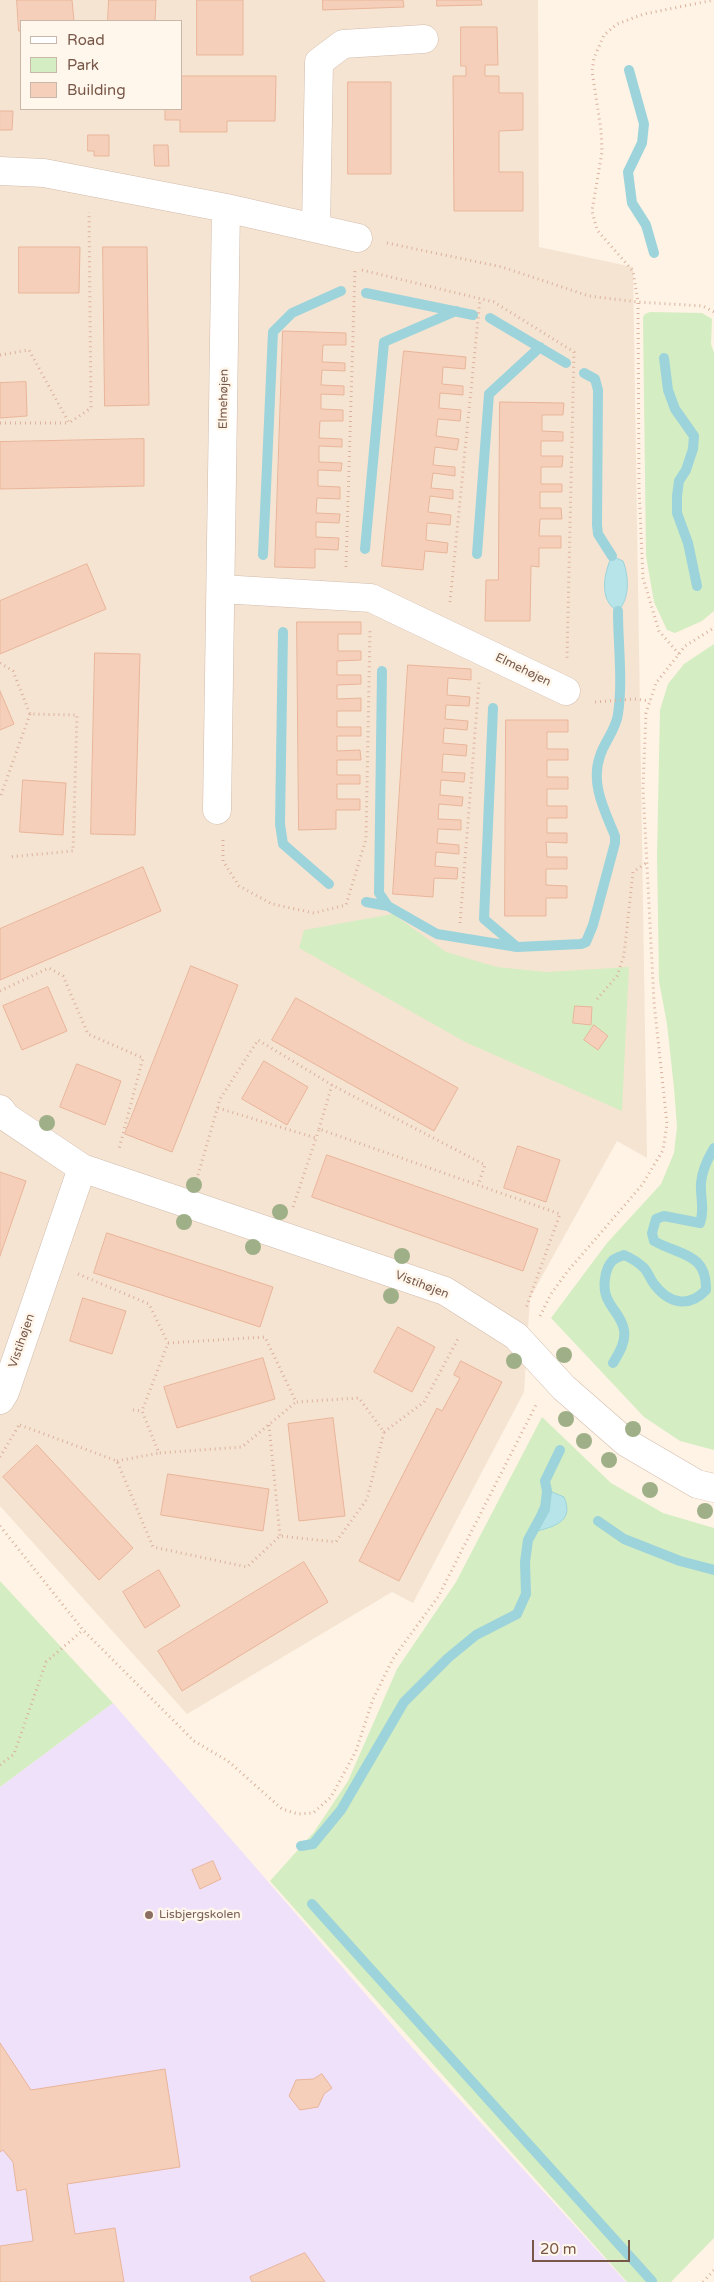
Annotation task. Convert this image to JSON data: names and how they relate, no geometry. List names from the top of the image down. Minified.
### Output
{"streets":{"street":["Elmehøjen","Vistihøjen"]},"places":["Lisbjergskolen"],"legend":["Road","Park","Building"],"scale_bar":"20 m"}
